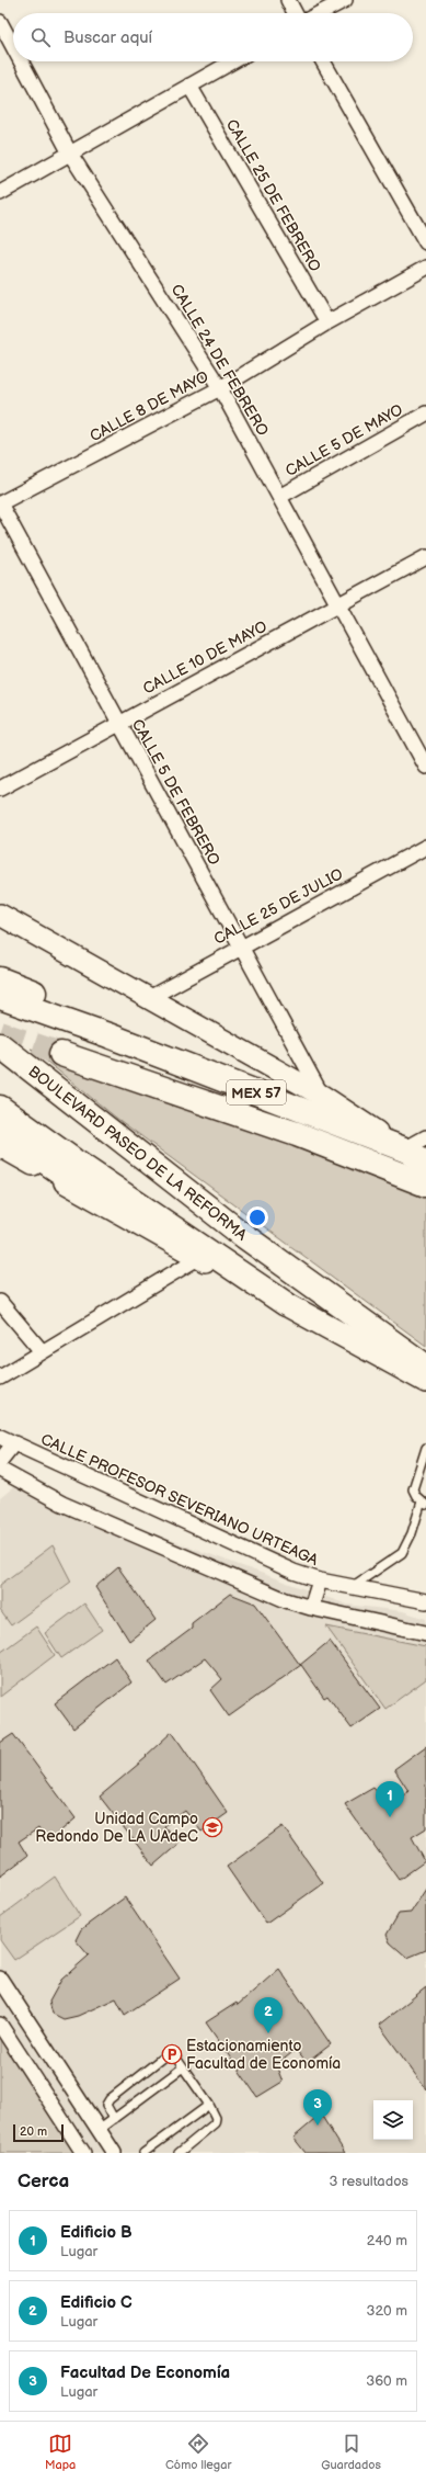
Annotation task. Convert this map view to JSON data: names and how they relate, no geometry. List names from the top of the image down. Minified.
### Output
{"streets":{"highway":["MEX 57","BOULEVARD PASEO DE LA REFORMA"],"street":["CALLE 25 DE FEBRERO","CALLE 24 DE FEBRERO","CALLE 8 DE MAYO","CALLE 5 DE MAYO","CALLE 10 DE MAYO","CALLE 5 DE FEBRERO","CALLE 25 DE JULIO","CALLE PROFESOR SEVERIANO URTEAGA"]},"crossings":[["CALLE 25 DE FEBRERO","CALLE 8 DE MAYO"],["CALLE 24 DE FEBRERO","CALLE 8 DE MAYO"],["CALLE 24 DE FEBRERO","CALLE 5 DE MAYO"],["CALLE 24 DE FEBRERO","CALLE 10 DE MAYO"],["CALLE 8 DE MAYO","CALLE 5 DE FEBRERO"],["CALLE 10 DE MAYO","CALLE 5 DE FEBRERO"],["CALLE 5 DE FEBRERO","CALLE 25 DE JULIO"]],"places":{"school or university":["Unidad Campo Redondo De LA UAdeC"],"parking":["Estacionamiento Facultad de Economía"]},"scale_bar":"20 m","page":{"search":"Buscar aquí","pins":["1","2","3"],"scale":"20 m","heading":["Cerca","3 resultados"],"list":[{"mark":"1","name":"Edificio B","note":"Lugar","value":"240 m"},{"mark":"2","name":"Edificio C","note":"Lugar","value":"320 m"},{"mark":"3","name":"Facultad De Economía","note":"Lugar","value":"360 m"}],"nav":["Mapa","Cómo llegar","Guardados"]}}
